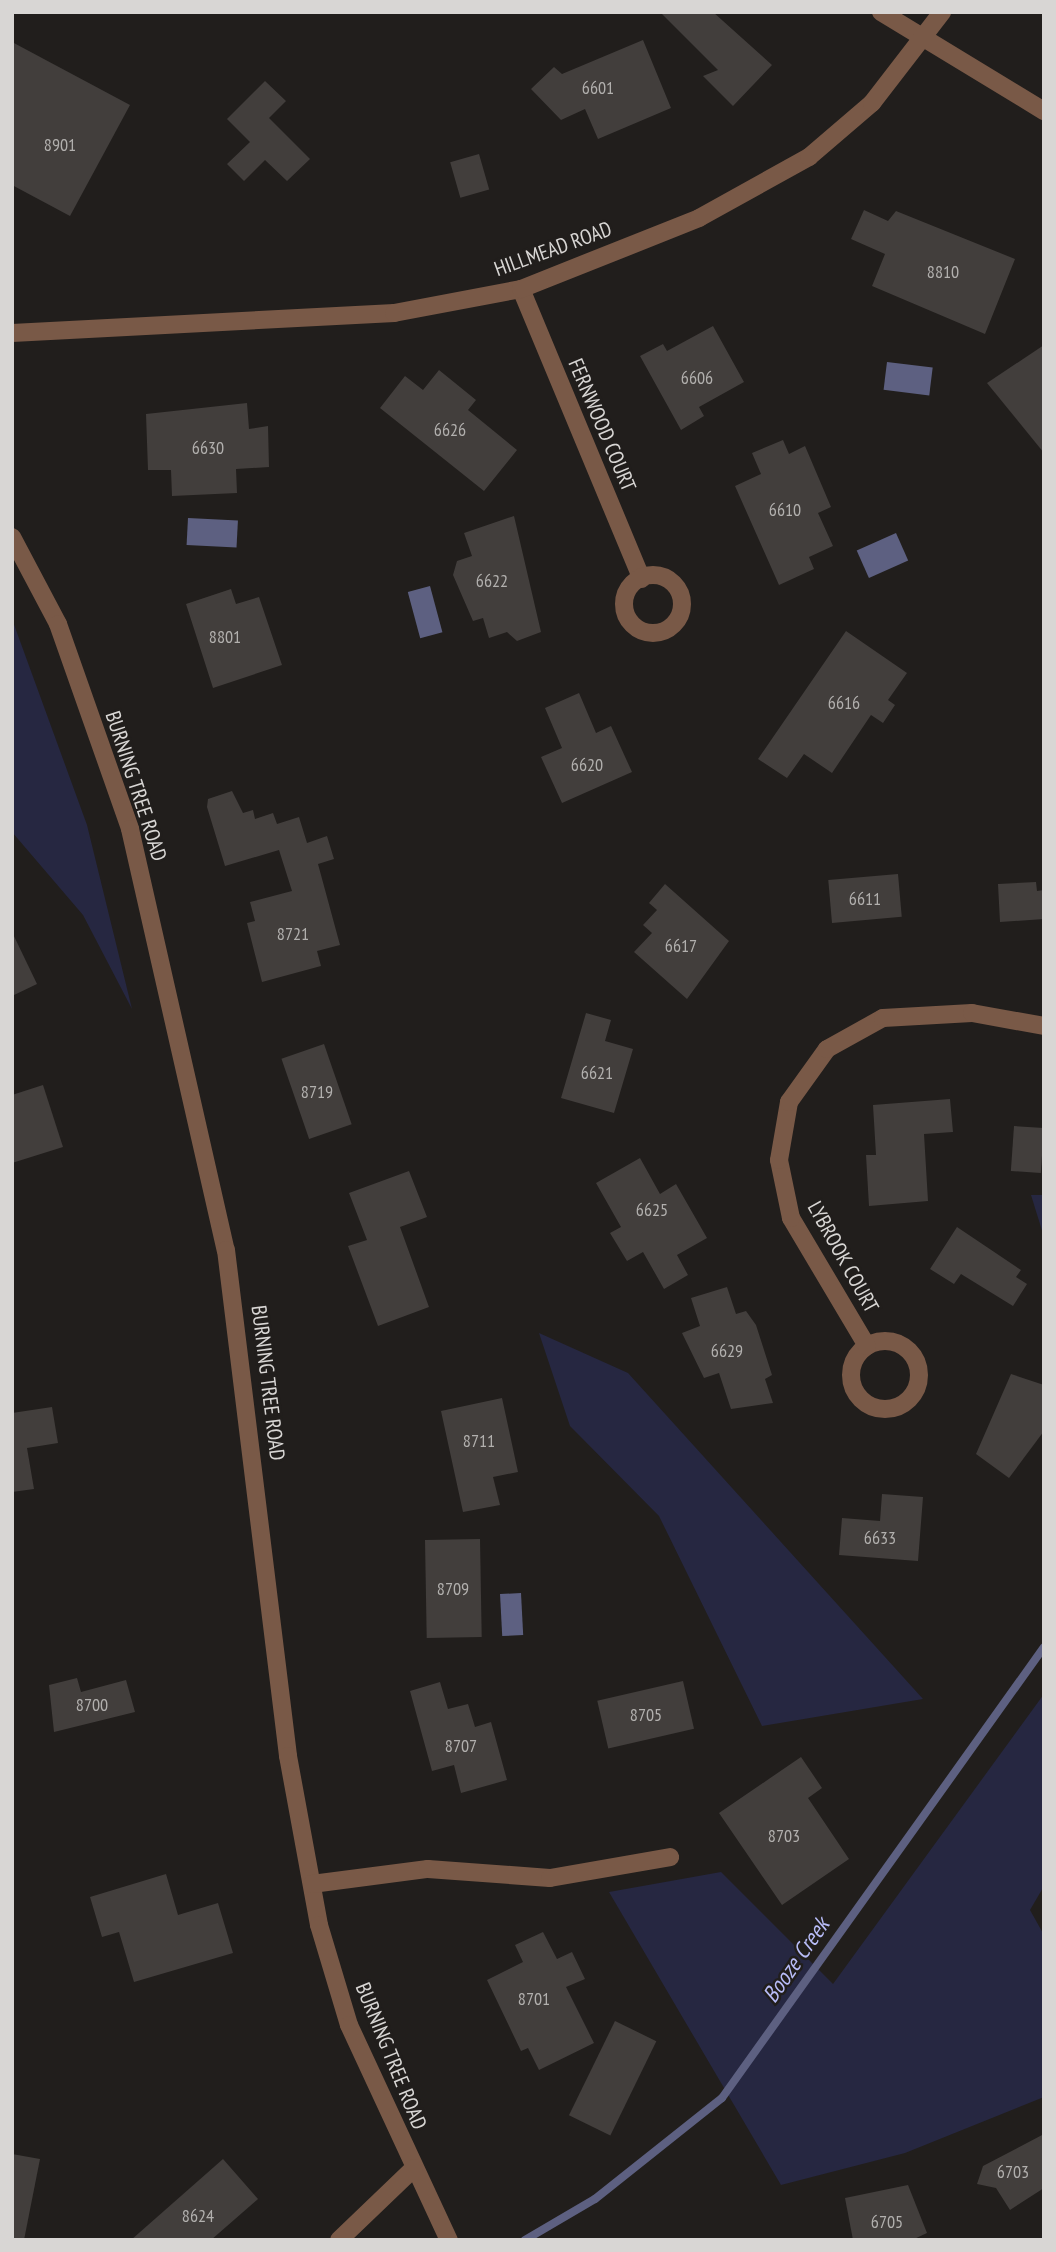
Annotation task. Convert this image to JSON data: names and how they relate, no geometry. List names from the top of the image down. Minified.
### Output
{"streets":{"street":["HILLMEAD ROAD","FERNWOOD COURT","BURNING TREE ROAD","LYBROOK COURT"]},"crossings":[["HILLMEAD ROAD","FERNWOOD COURT"]],"water":["Booze Creek"],"house_numbers":["6601","8901","8810","6606","6626","6630","6610","6622","8801","6616","6620","6611","8721","6617","6621","8719","6625","6629","8711","6633","8709","8700","8705","8707","8703","8701","6703","8624","6705"]}
